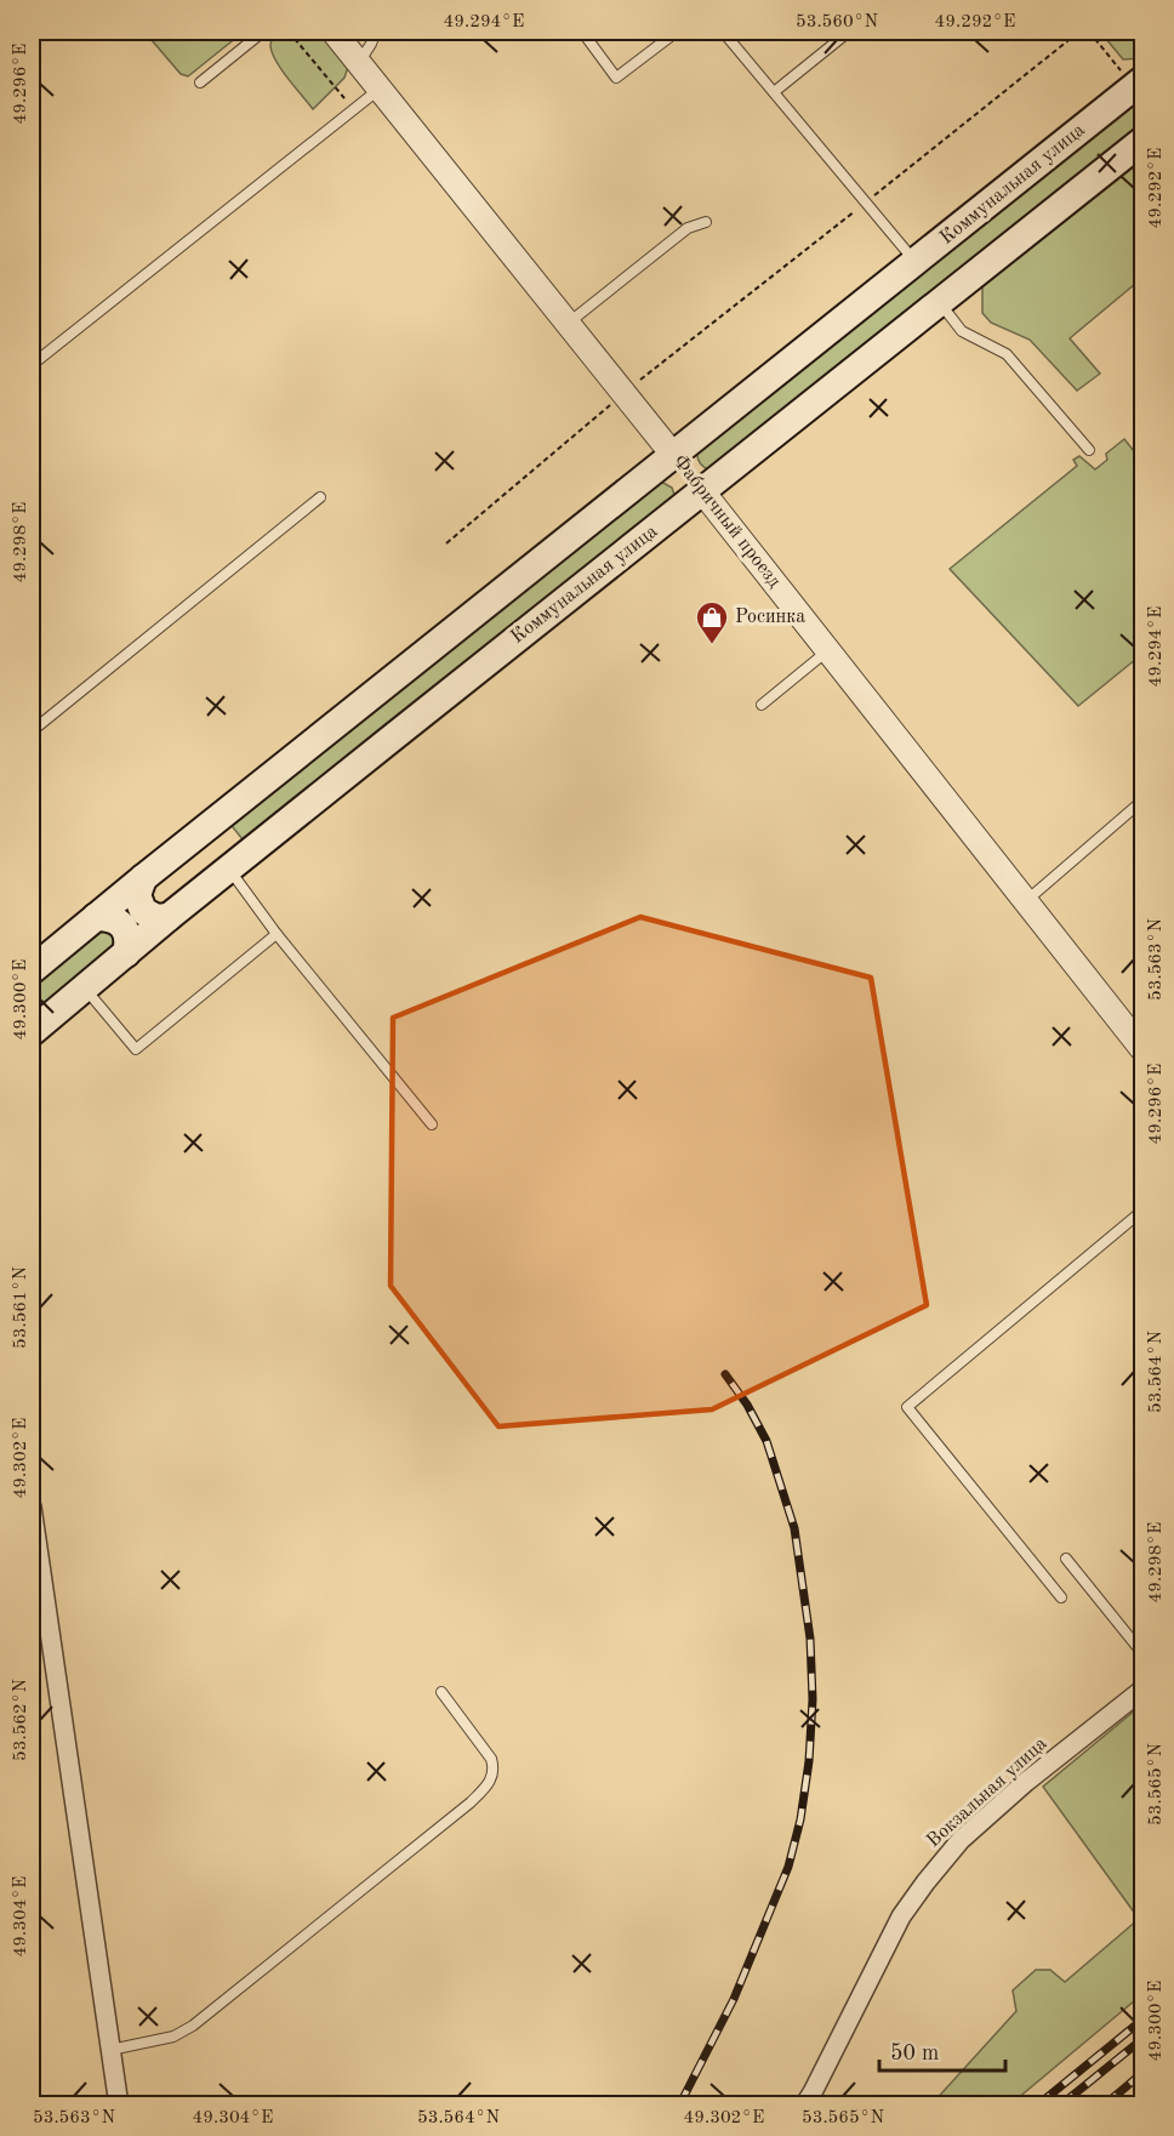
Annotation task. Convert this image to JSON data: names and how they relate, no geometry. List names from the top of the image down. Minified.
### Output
{"streets":{"main road":["Коммунальная улица","Фабричный проезд"],"street":["Вокзальная улица"]},"crossings":[["Коммунальная улица","Фабричный проезд"]],"places":{"shop":["Росинка"]},"scale_bar":"50 m","coordinates":["49.294°E","53.560°N","49.292°E","49.296°E","49.298°E","53.563°N","49.300°E","53.561°N","53.564°N","49.302°E","53.562°N","53.565°N","49.304°E"]}
